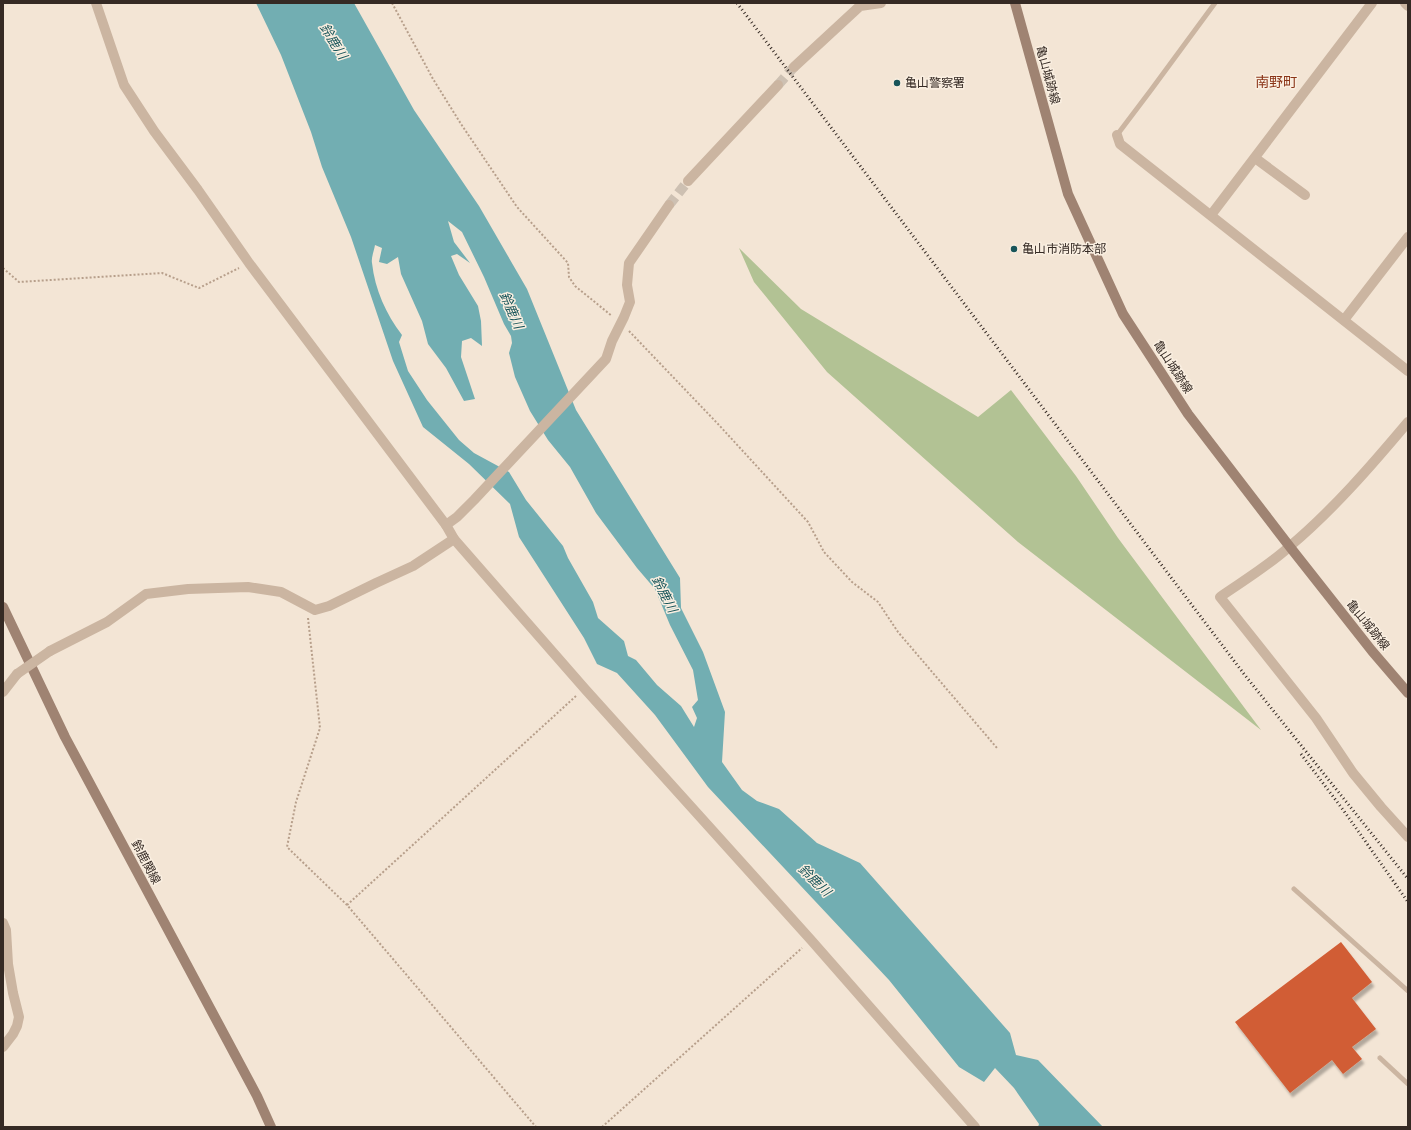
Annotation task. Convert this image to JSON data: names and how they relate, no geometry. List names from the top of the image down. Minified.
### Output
{"streets":{"main road":["亀山城跡線","鈴鹿関線"]},"districts":["南野町"],"water":["鈴鹿川"],"places":["亀山警察署","亀山市消防本部"]}
